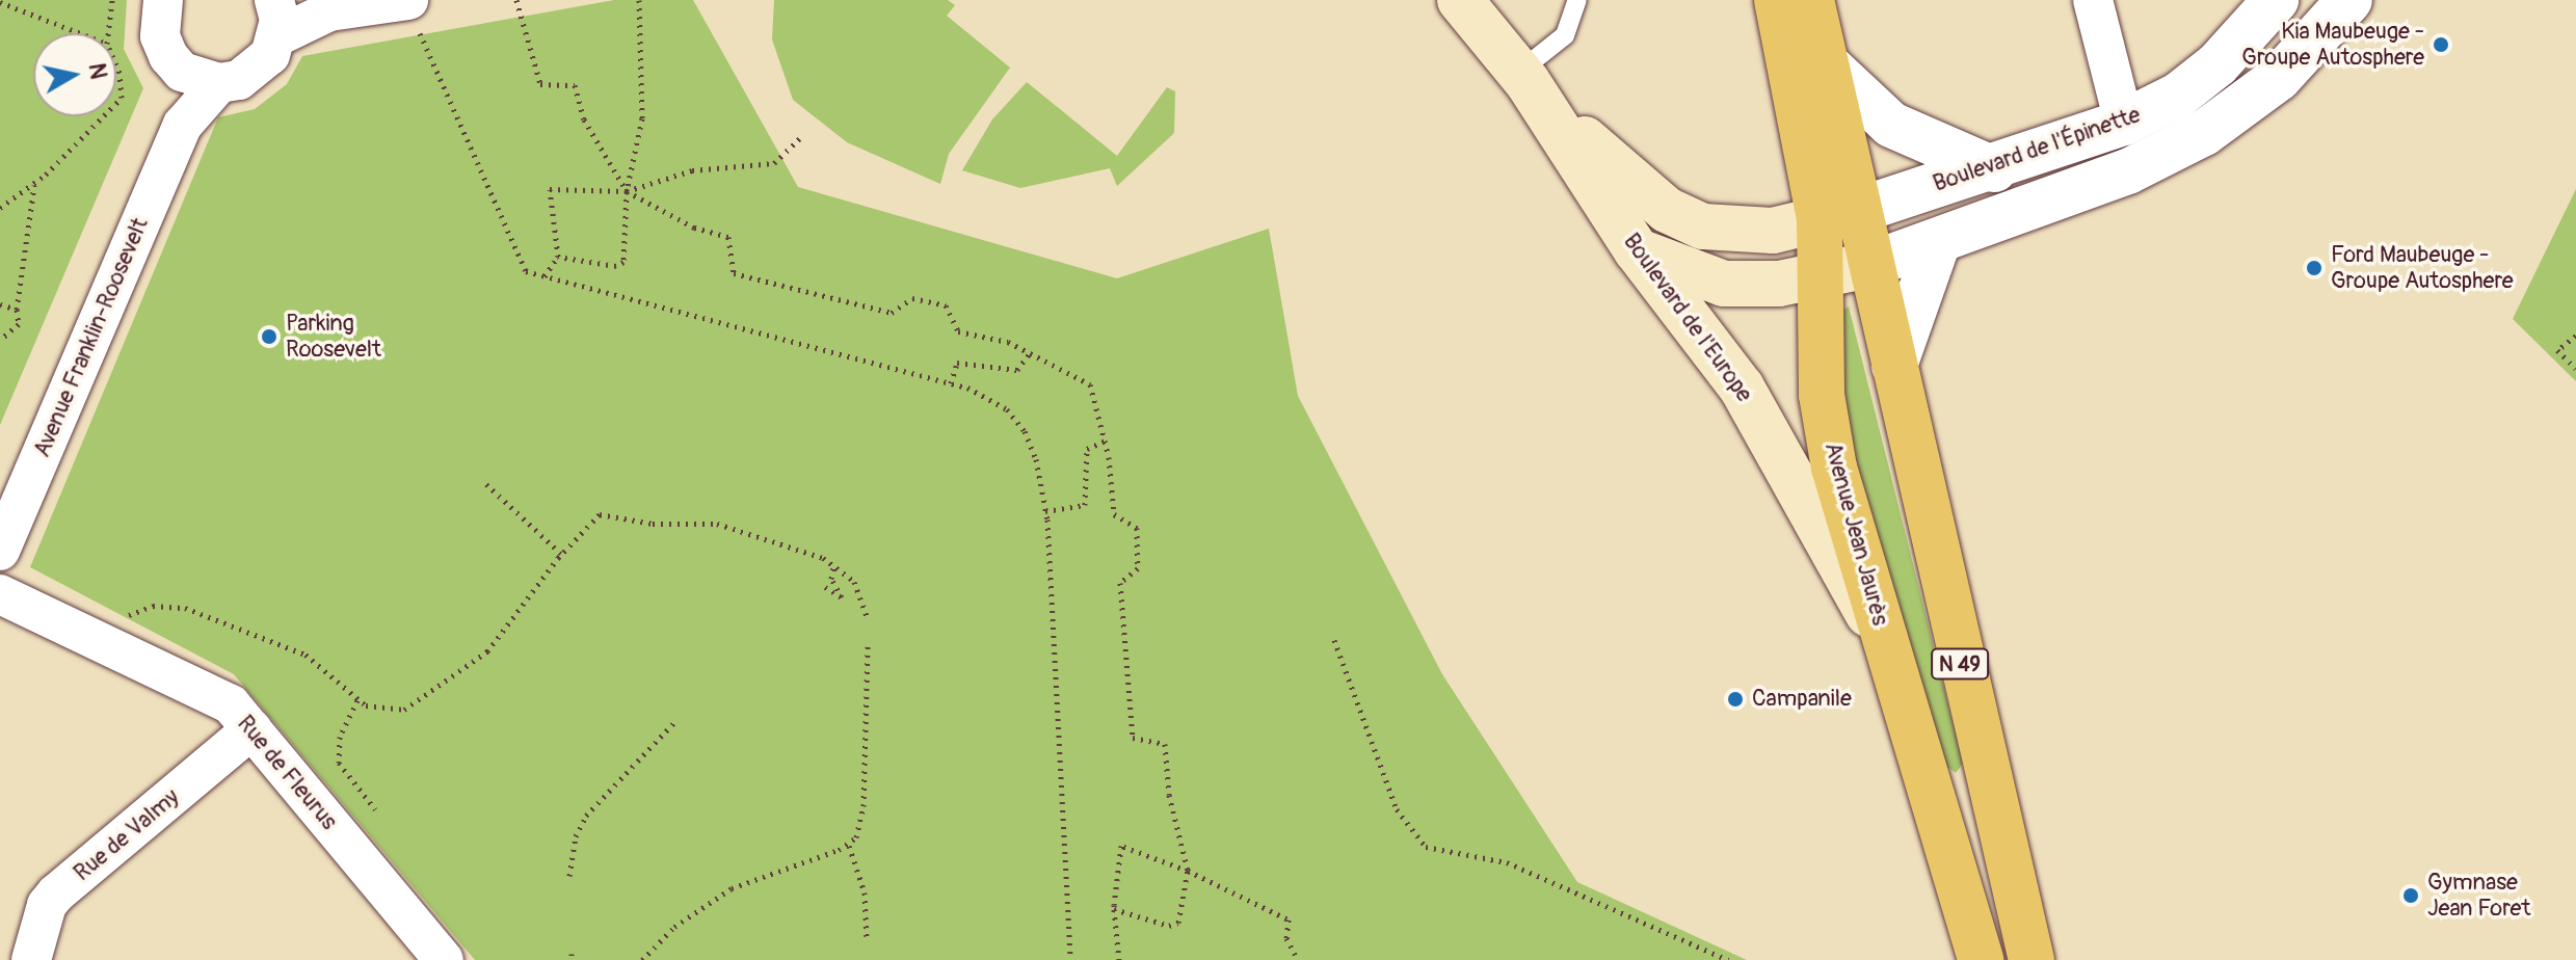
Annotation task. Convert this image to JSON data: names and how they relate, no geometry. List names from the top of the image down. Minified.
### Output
{"streets":{"main road":["Boulevard de l'Europe","Avenue Jean Jaurès","N 49"],"street":["Boulevard de l'Épinette","Avenue Franklin-Roosevelt","Rue de Fleurus","Rue de Valmy"]},"crossings":[["Boulevard de l'Épinette","Avenue Jean Jaurès"],["Boulevard de l'Europe","Avenue Jean Jaurès"],["Rue de Fleurus","Rue de Valmy"]],"places":["Kia Maubeuge - Groupe Autosphere","Ford Maubeuge - Groupe Autosphere","Parking Roosevelt","Campanile","Gymnase Jean Foret"],"north":"right"}
